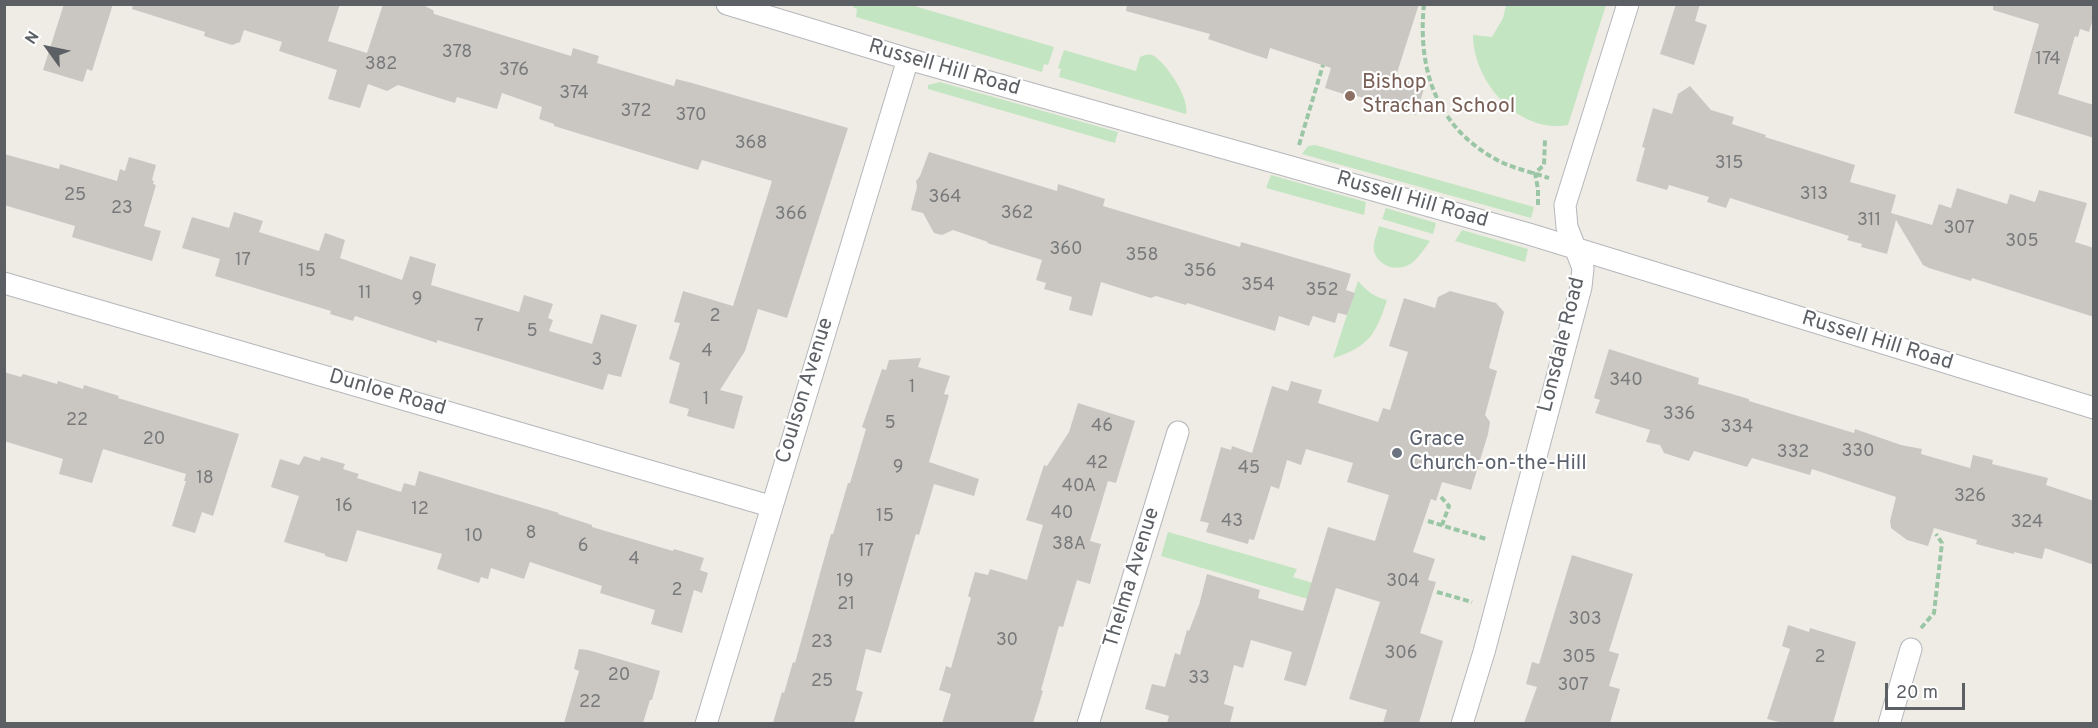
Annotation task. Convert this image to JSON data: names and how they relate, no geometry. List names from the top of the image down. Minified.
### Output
{"streets":{"street":["Russell Hill Road","Lonsdale Road","Coulson Avenue","Dunloe Road","Thelma Avenue"]},"crossings":[["Russell Hill Road","Lonsdale Road"],["Russell Hill Road","Coulson Avenue"],["Coulson Avenue","Dunloe Road"]],"places":["Bishop Strachan School","Grace Church-on-the-Hill"],"house_numbers":["378","174","382","376","374","372","370","368","315","313","25","364","23","362","366","311","307","305","360","358","17","15","356","354","352","11","9","2","7","5","4","3","340","1","1","336","22","5","46","334","20","330","332","42","9","45","18","40A","326","16","12","40","15","43","324","8","10","38A","6","17","4","19","304","2","21","303","30","23","306","305","2","20","33","25","307","22"],"scale_bar":"20 m","north":"top left"}
